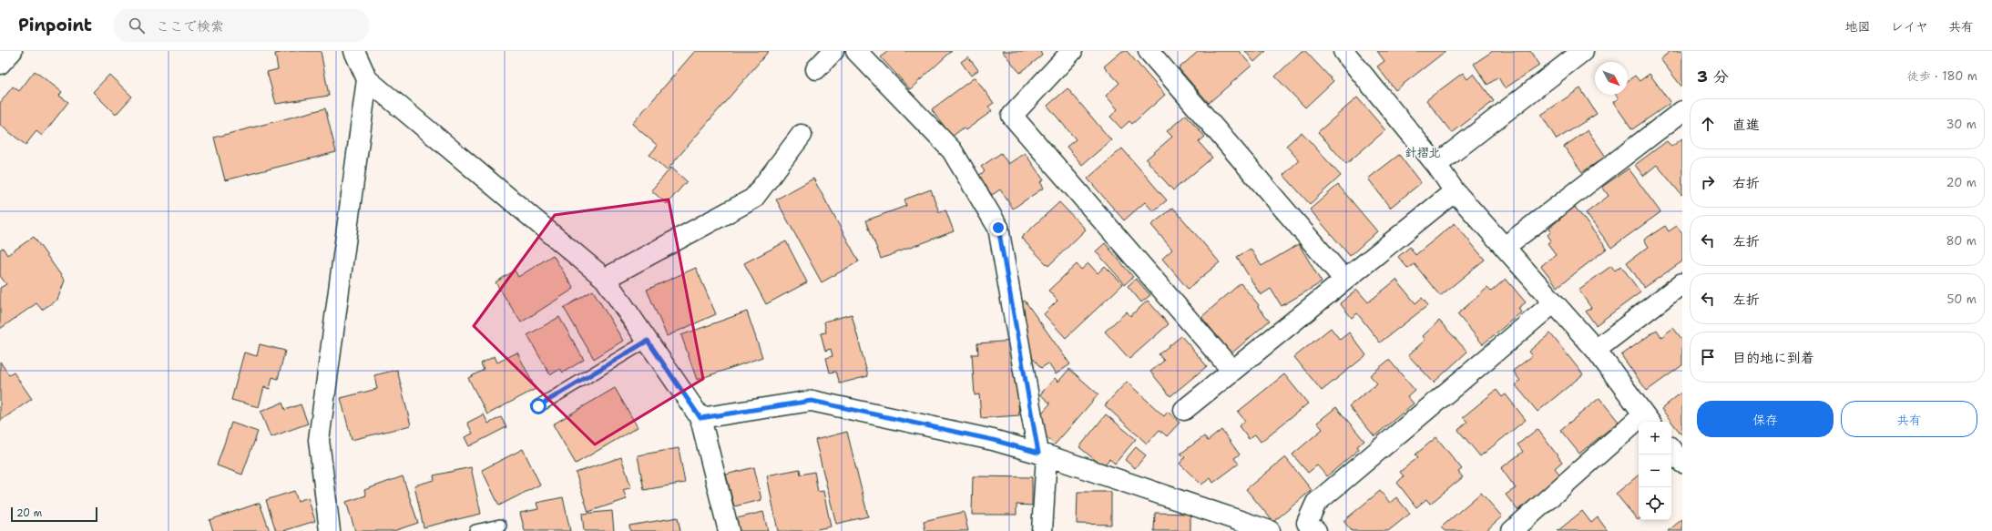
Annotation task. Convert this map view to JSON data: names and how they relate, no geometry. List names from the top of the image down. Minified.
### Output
{"districts":["針摺北"],"scale_bar":"20 m","north":"bottom right","page":{"header":"Pinpoint","search":"ここで検索","nav":["地図","レイヤ","共有"],"heading":["3 分","徒歩 · 180 m"],"list":[["直進","30 m"],["右折","20 m"],["左折","80 m"],["左折","50 m"],"目的地に到着"],"buttons":["保存","共有"],"map_buttons":["+","−"],"scale":"20 m"}}
